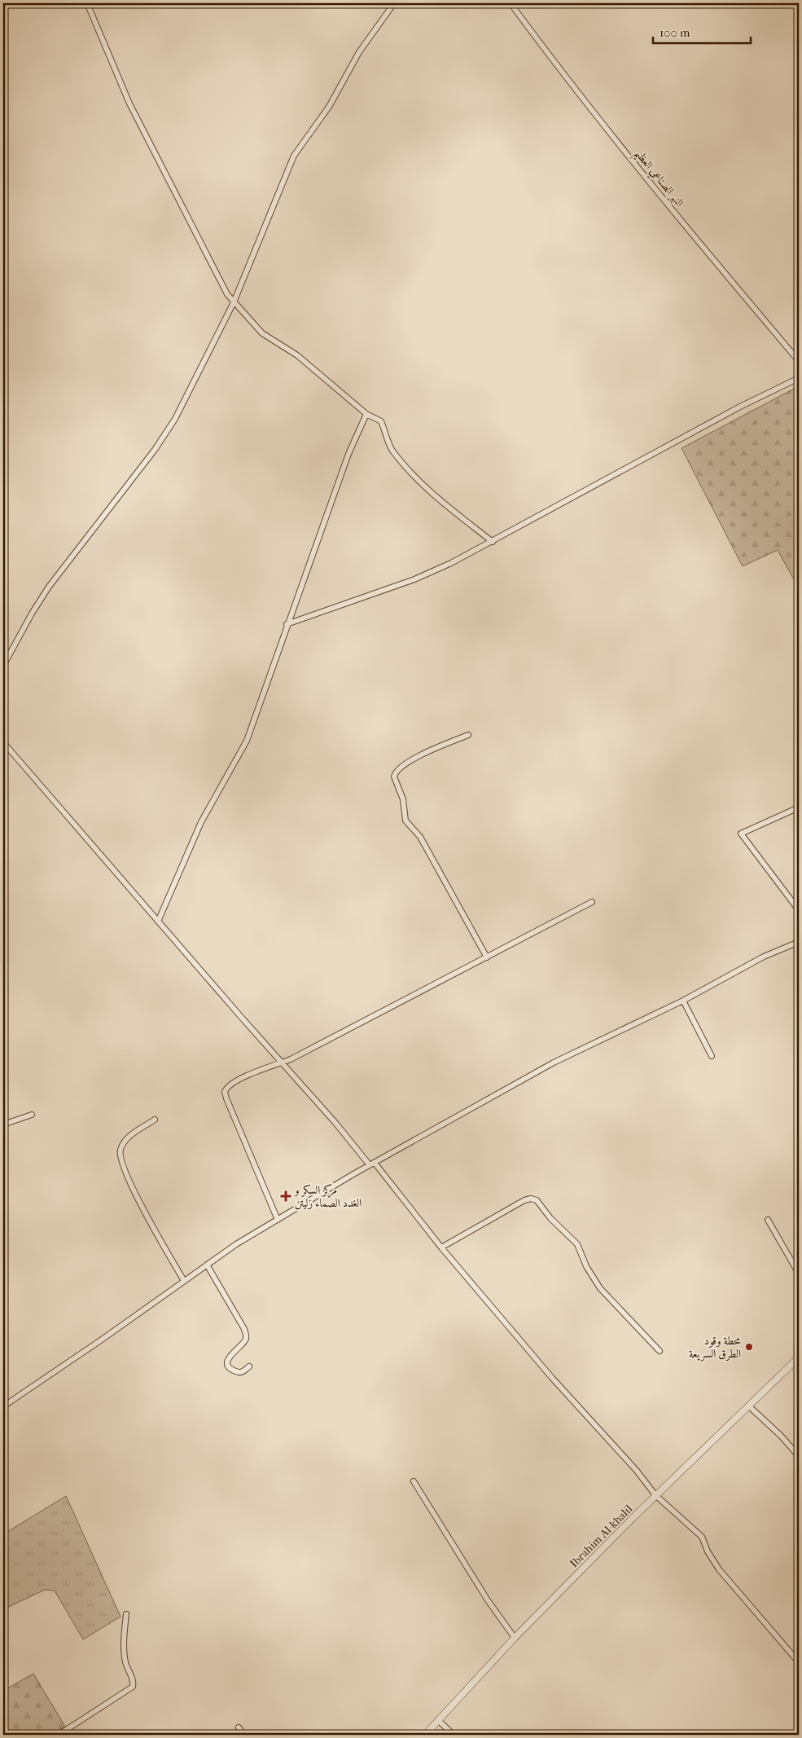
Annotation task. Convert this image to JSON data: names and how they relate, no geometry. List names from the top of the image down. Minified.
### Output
{"streets":{"street":["النهر الصناعي العظيم","Ibrahim Al-khalil"]},"places":{"health":["مركز السكر و الغدد الصماء زليتن"],"other":["محطة وقود الطرق السريعة"]},"scale_bar":"100 m"}
